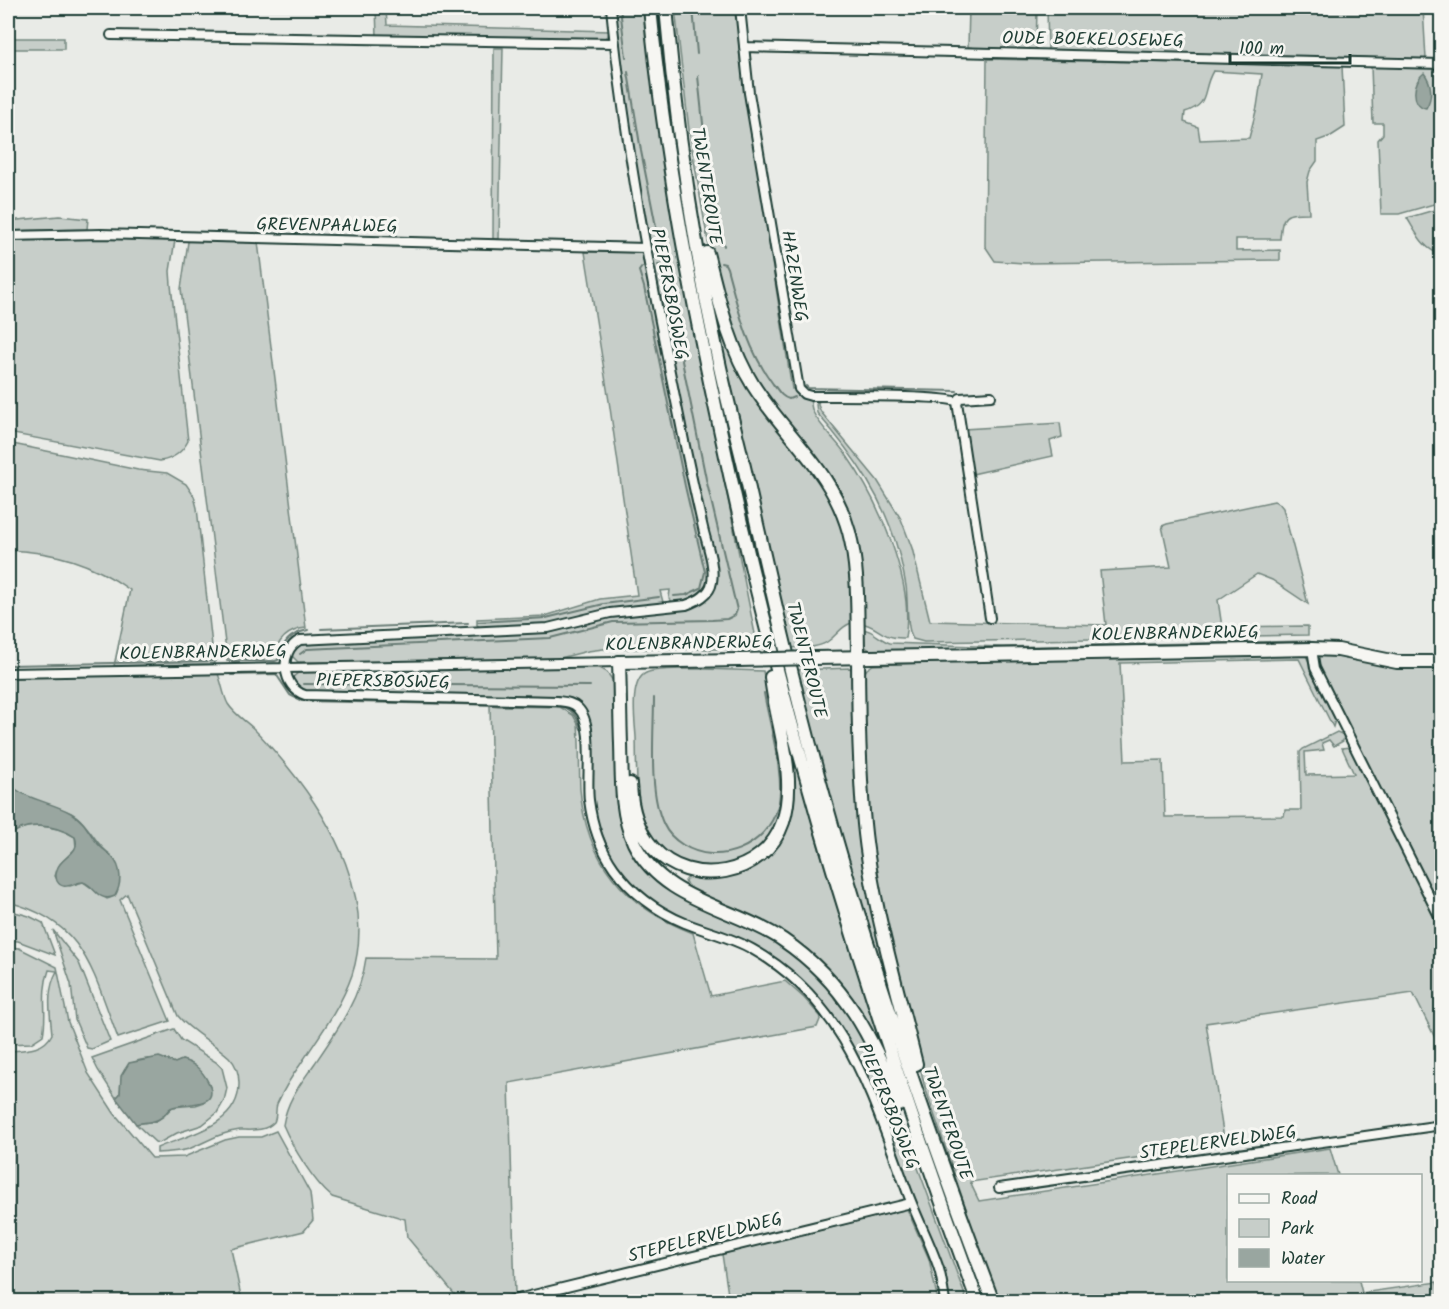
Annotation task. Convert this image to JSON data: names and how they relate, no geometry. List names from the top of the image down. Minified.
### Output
{"streets":{"main road":["TWENTEROUTE","KOLENBRANDERWEG"],"street":["OUDE BOEKELOSEWEG","GREVENPAALWEG","HAZENWEG","PIEPERSBOSWEG","STEPELERVELDWEG"]},"crossings":[["OUDE BOEKELOSEWEG","HAZENWEG"],["GREVENPAALWEG","PIEPERSBOSWEG"],["PIEPERSBOSWEG","KOLENBRANDERWEG"],["PIEPERSBOSWEG","STEPELERVELDWEG"]],"legend":["Road","Park","Water"],"scale_bar":"100 m"}
